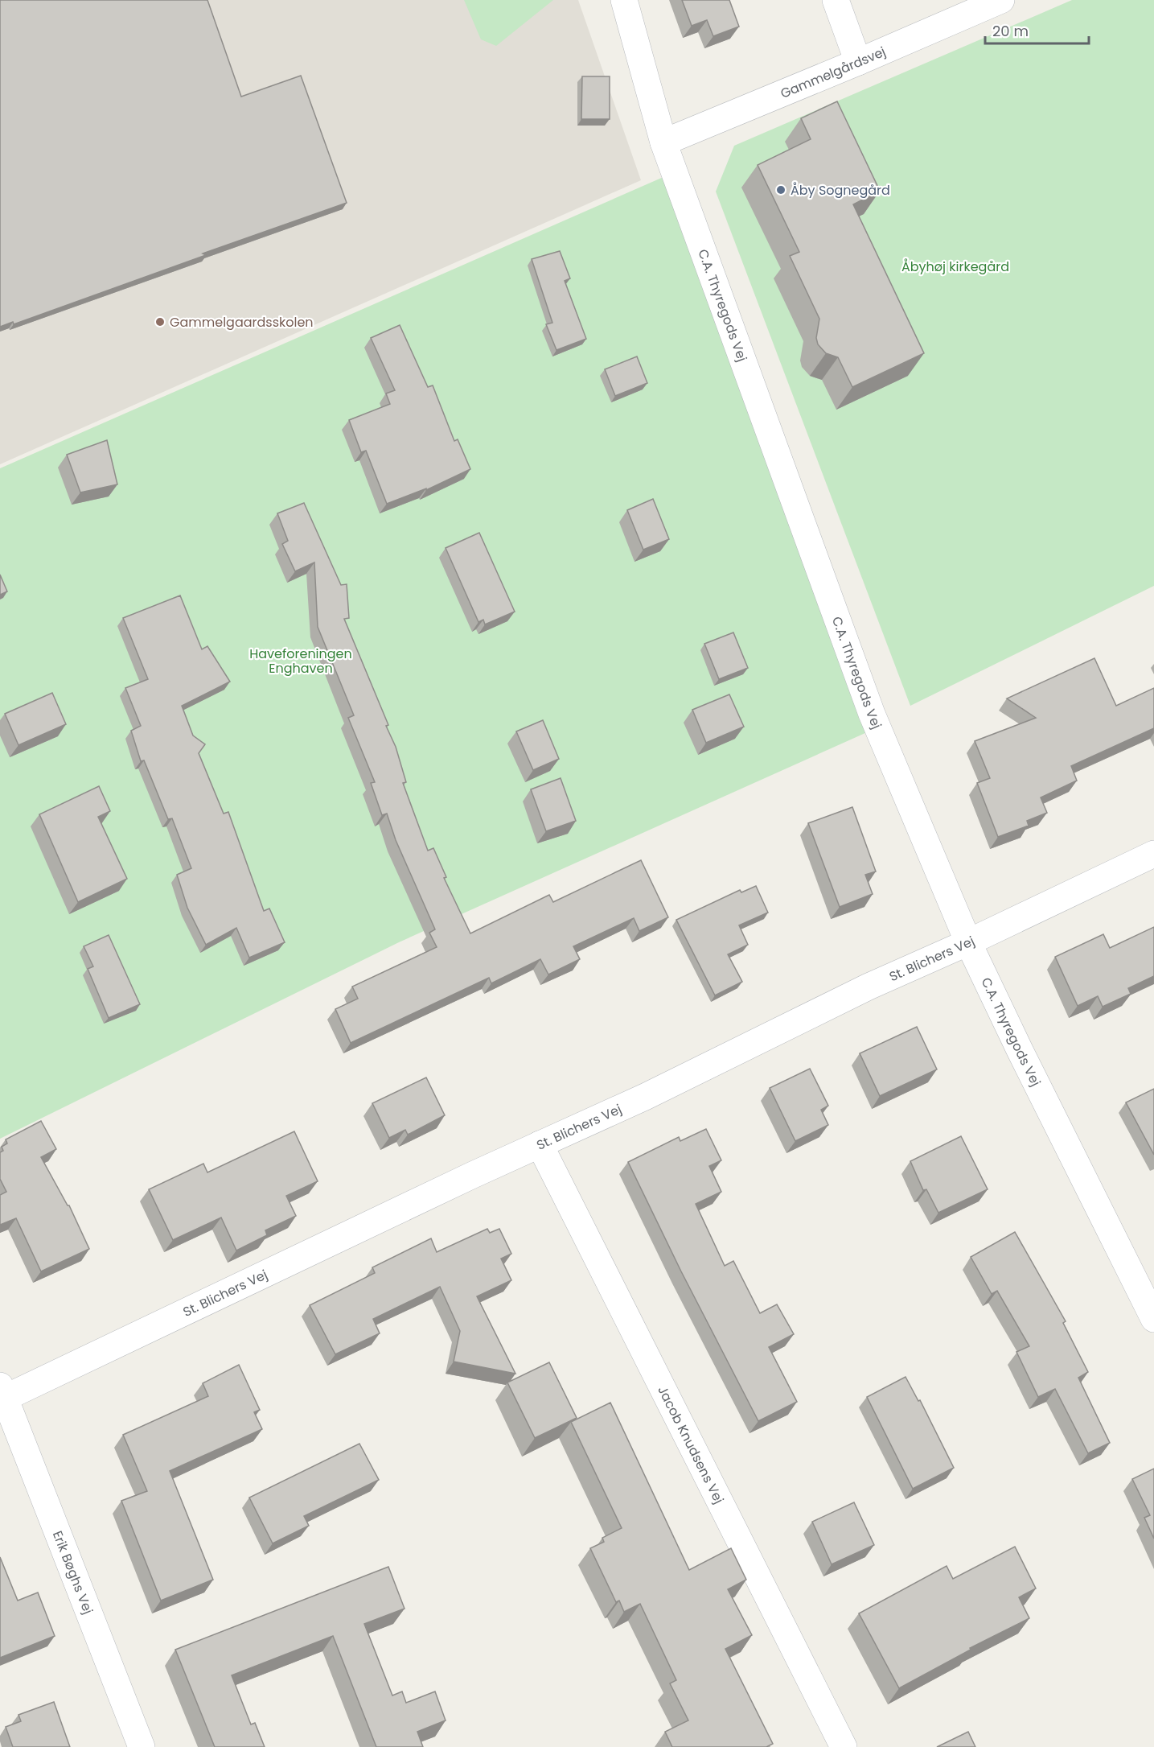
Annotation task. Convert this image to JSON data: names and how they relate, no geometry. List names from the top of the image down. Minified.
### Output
{"streets":{"street":["Gammelgårdsvej","C.A. Thyregods Vej","St. Blichers Vej","Jacob Knudsens Vej","Erik Bøghs Vej"]},"crossings":[["Gammelgårdsvej","C.A. Thyregods Vej"],["C.A. Thyregods Vej","St. Blichers Vej"],["St. Blichers Vej","Jacob Knudsens Vej"],["St. Blichers Vej","Erik Bøghs Vej"]],"parks":["Åbyhøj kirkegård","Haveforeningen Enghaven"],"places":["Åby Sognegård","Gammelgaardsskolen"],"scale_bar":"20 m"}
